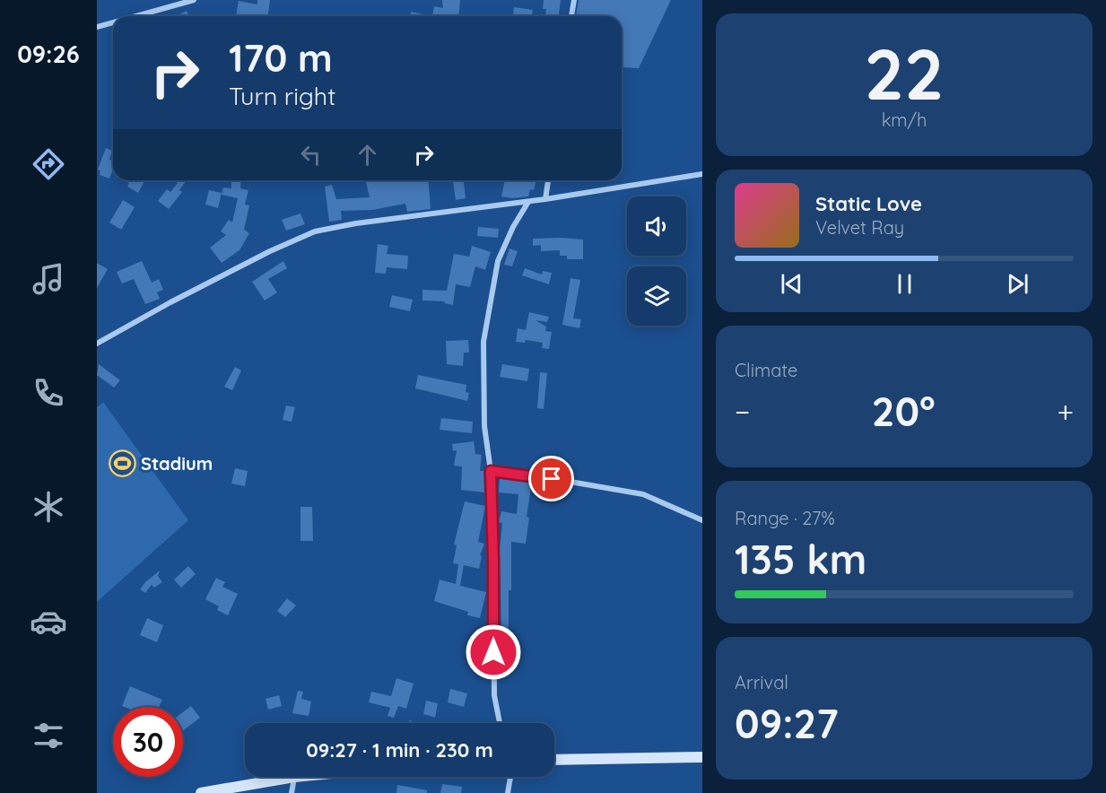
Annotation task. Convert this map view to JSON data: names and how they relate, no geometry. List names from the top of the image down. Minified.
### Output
{"places":{"sports":["Stadium"]},"page":{"tabs":"09:26","tile":[["22","km/h"],"Climate",["Range · 27%","135 km"],["Arrival","09:27"]],"turn":["170 m","Turn right"],"song":["Static Love","Velvet Ray"],"heat":["−","20°","+"],"limit":"30","trip":"09:27 · 1 min · 230 m"}}
